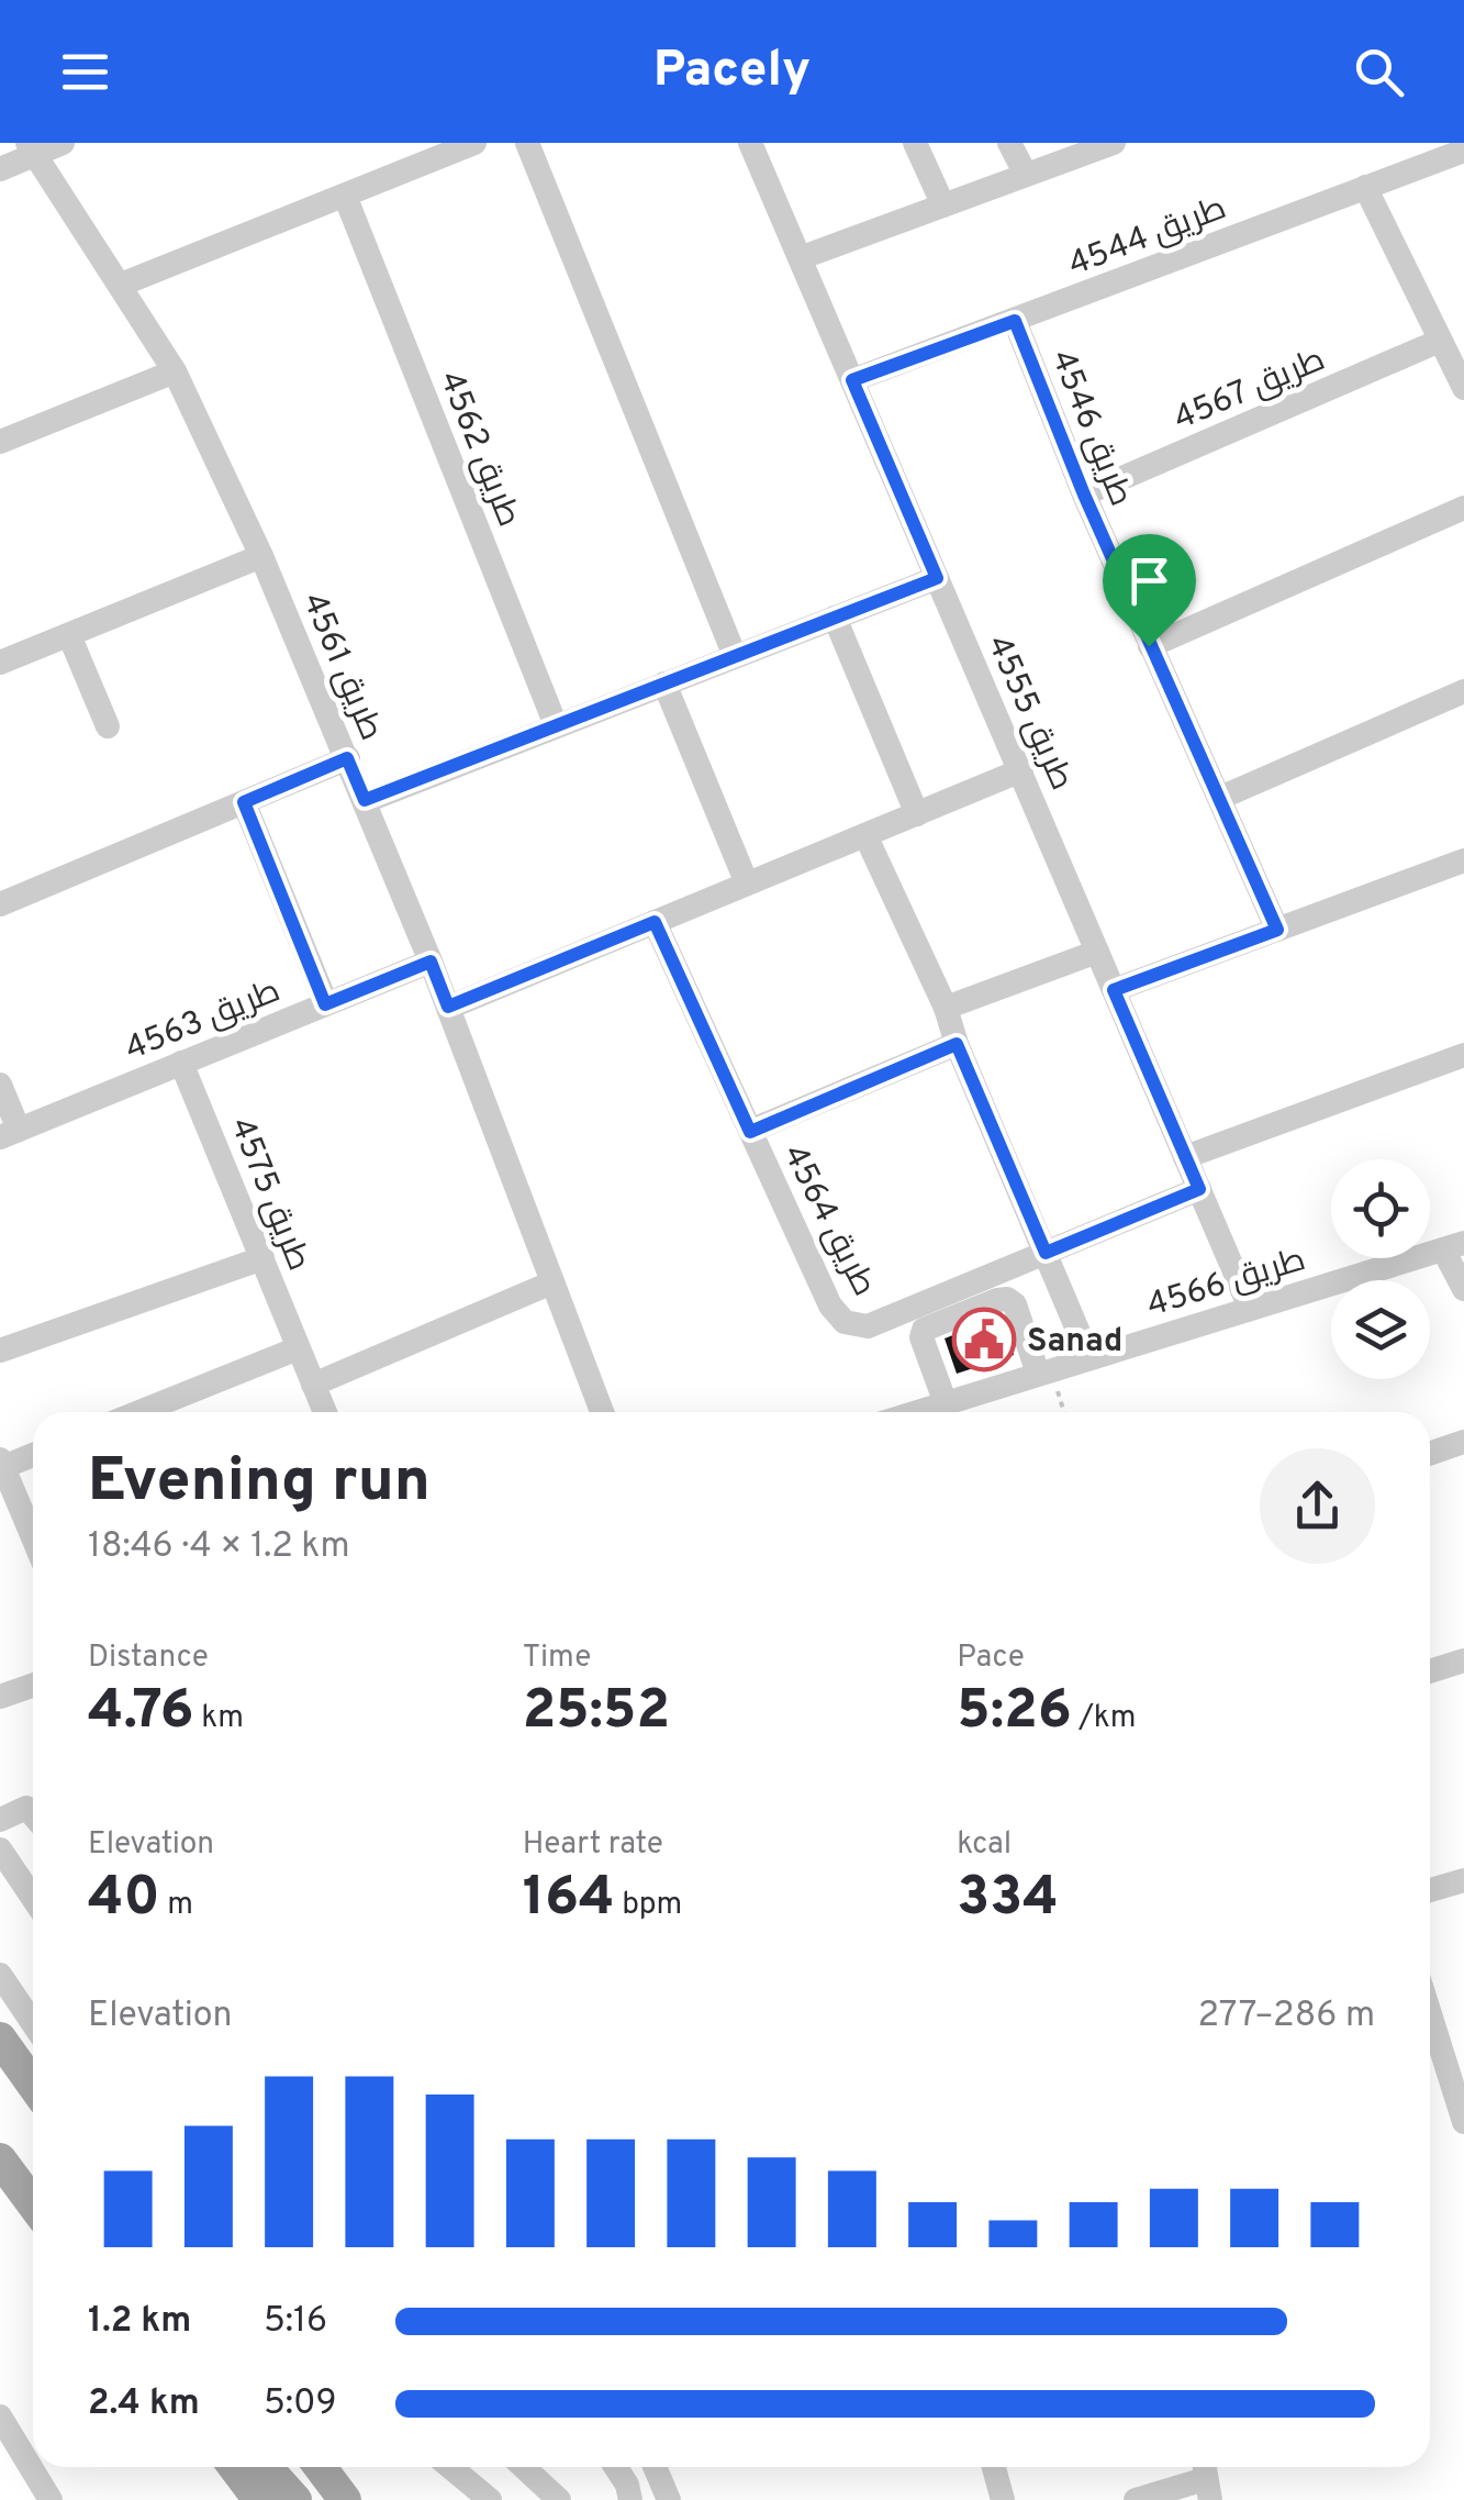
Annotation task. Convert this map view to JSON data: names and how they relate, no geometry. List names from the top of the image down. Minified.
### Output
{"streets":{"street":["طريق 4544","طريق 4567","طريق 4546","طريق 4562","طريق 4561","طريق 4555","طريق 4563","طريق 4575","طريق 4564","طريق 4566"]},"crossings":[["طريق 4544","طريق 4546"],["طريق 4544","طريق 4555"],["طريق 4567","طريق 4546"],["طريق 4561","طريق 4563"],["طريق 4555","طريق 4564"],["طريق 4555","طريق 4566"],["طريق 4563","طريق 4575"]],"places":{"public building":["Sanad"]},"page":{"header":"Pacely","heading":["Evening run","18:46 · 4 × 1.2 km"],"stats":[["Distance","4.76 km"],["Time","25:52"],["Pace","5:26 /km"],["Elevation","40 m"],["Heart rate","164 bpm"],["kcal","334"]],"chart":["Elevation","277–286 m"],"list":[{"name":"1.2 km","note":"5:16"},{"name":"2.4 km","note":"5:09"}]}}
